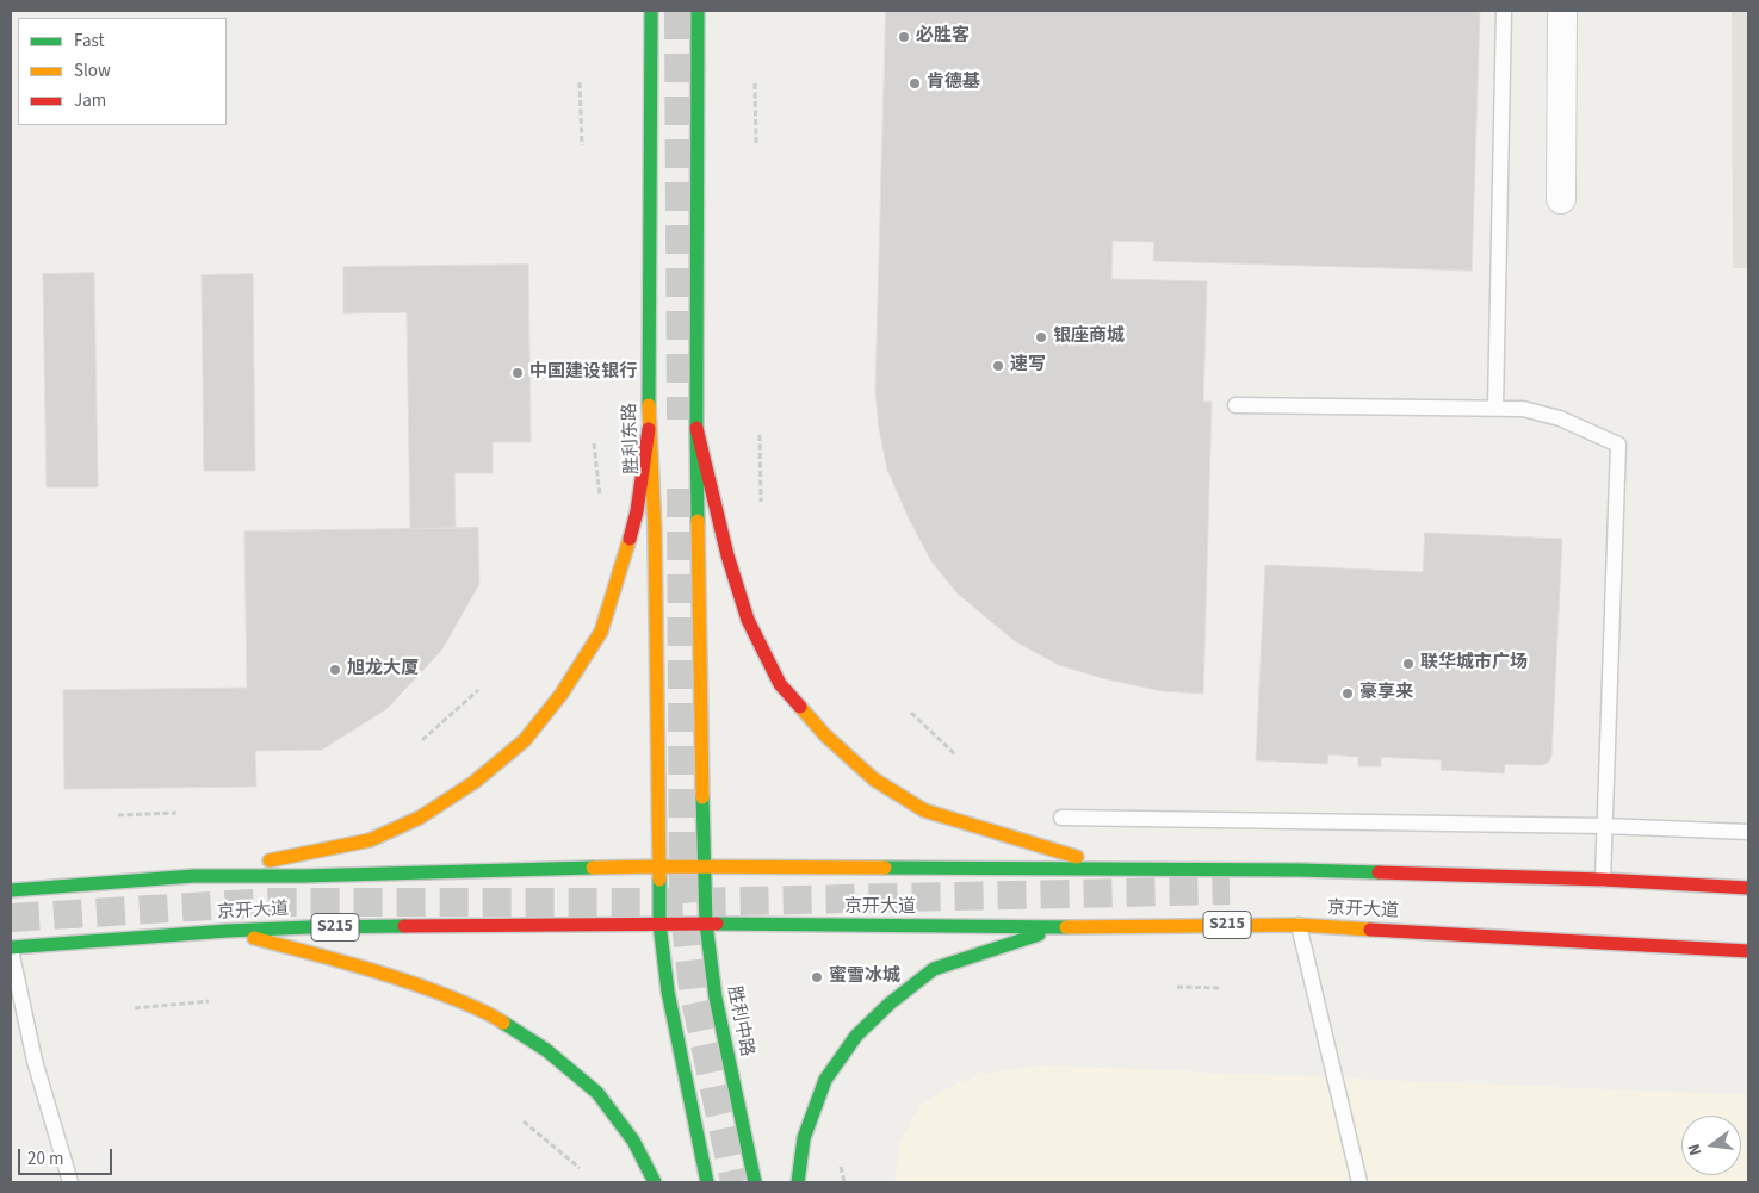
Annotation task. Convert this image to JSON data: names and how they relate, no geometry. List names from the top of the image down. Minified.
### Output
{"streets":{"main road":["胜利东路","京开大道","S215","胜利中路"]},"crossings":[["胜利东路","京开大道"],["京开大道","胜利中路"]],"places":["必胜客","肯德基","银座商城","速写","中国建设银行","联华城市广场","旭龙大厦","豪享来","蜜雪冰城"],"legend":["Fast","Slow","Jam"],"scale_bar":"20 m","north":"left"}
